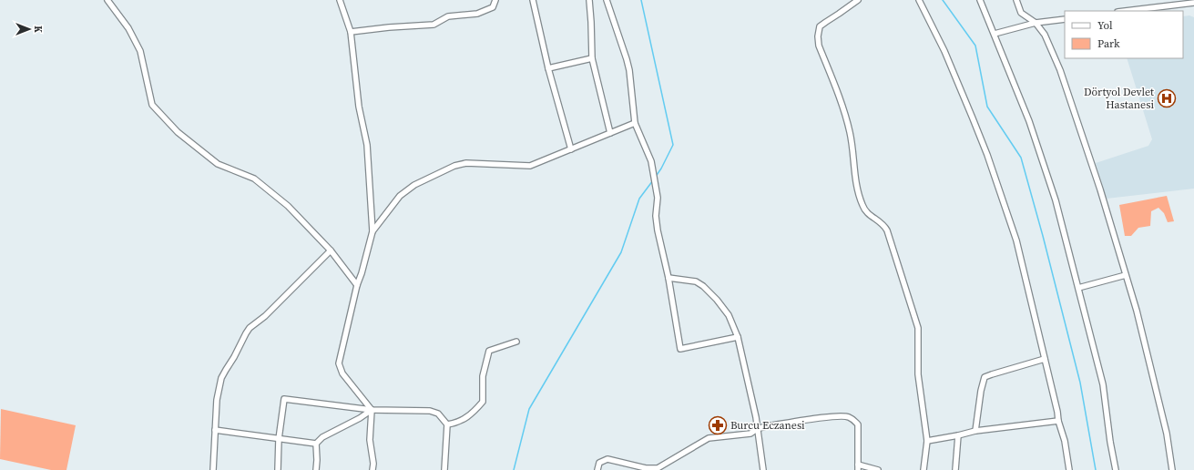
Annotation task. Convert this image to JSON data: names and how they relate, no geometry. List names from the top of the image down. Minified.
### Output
{"places":{"hospital":["Dörtyol Devlet Hastanesi"],"pharmacy":["Burcu Eczanesi"]},"legend":["Yol","Park"],"north":"right"}
